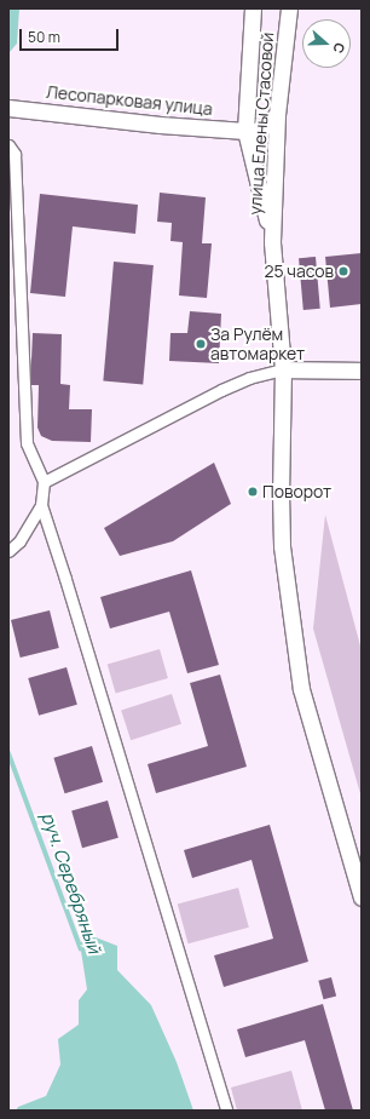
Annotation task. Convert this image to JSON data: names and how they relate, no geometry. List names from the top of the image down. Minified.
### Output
{"streets":{"main road":["Лесопарковая улица","улица Елены Стасовой"]},"crossings":[["Лесопарковая улица","улица Елены Стасовой"]],"water":["руч. Серебряный"],"places":["25 часов","За Рулём автомаркет","Поворот"],"scale_bar":"50 m","north":"right"}
